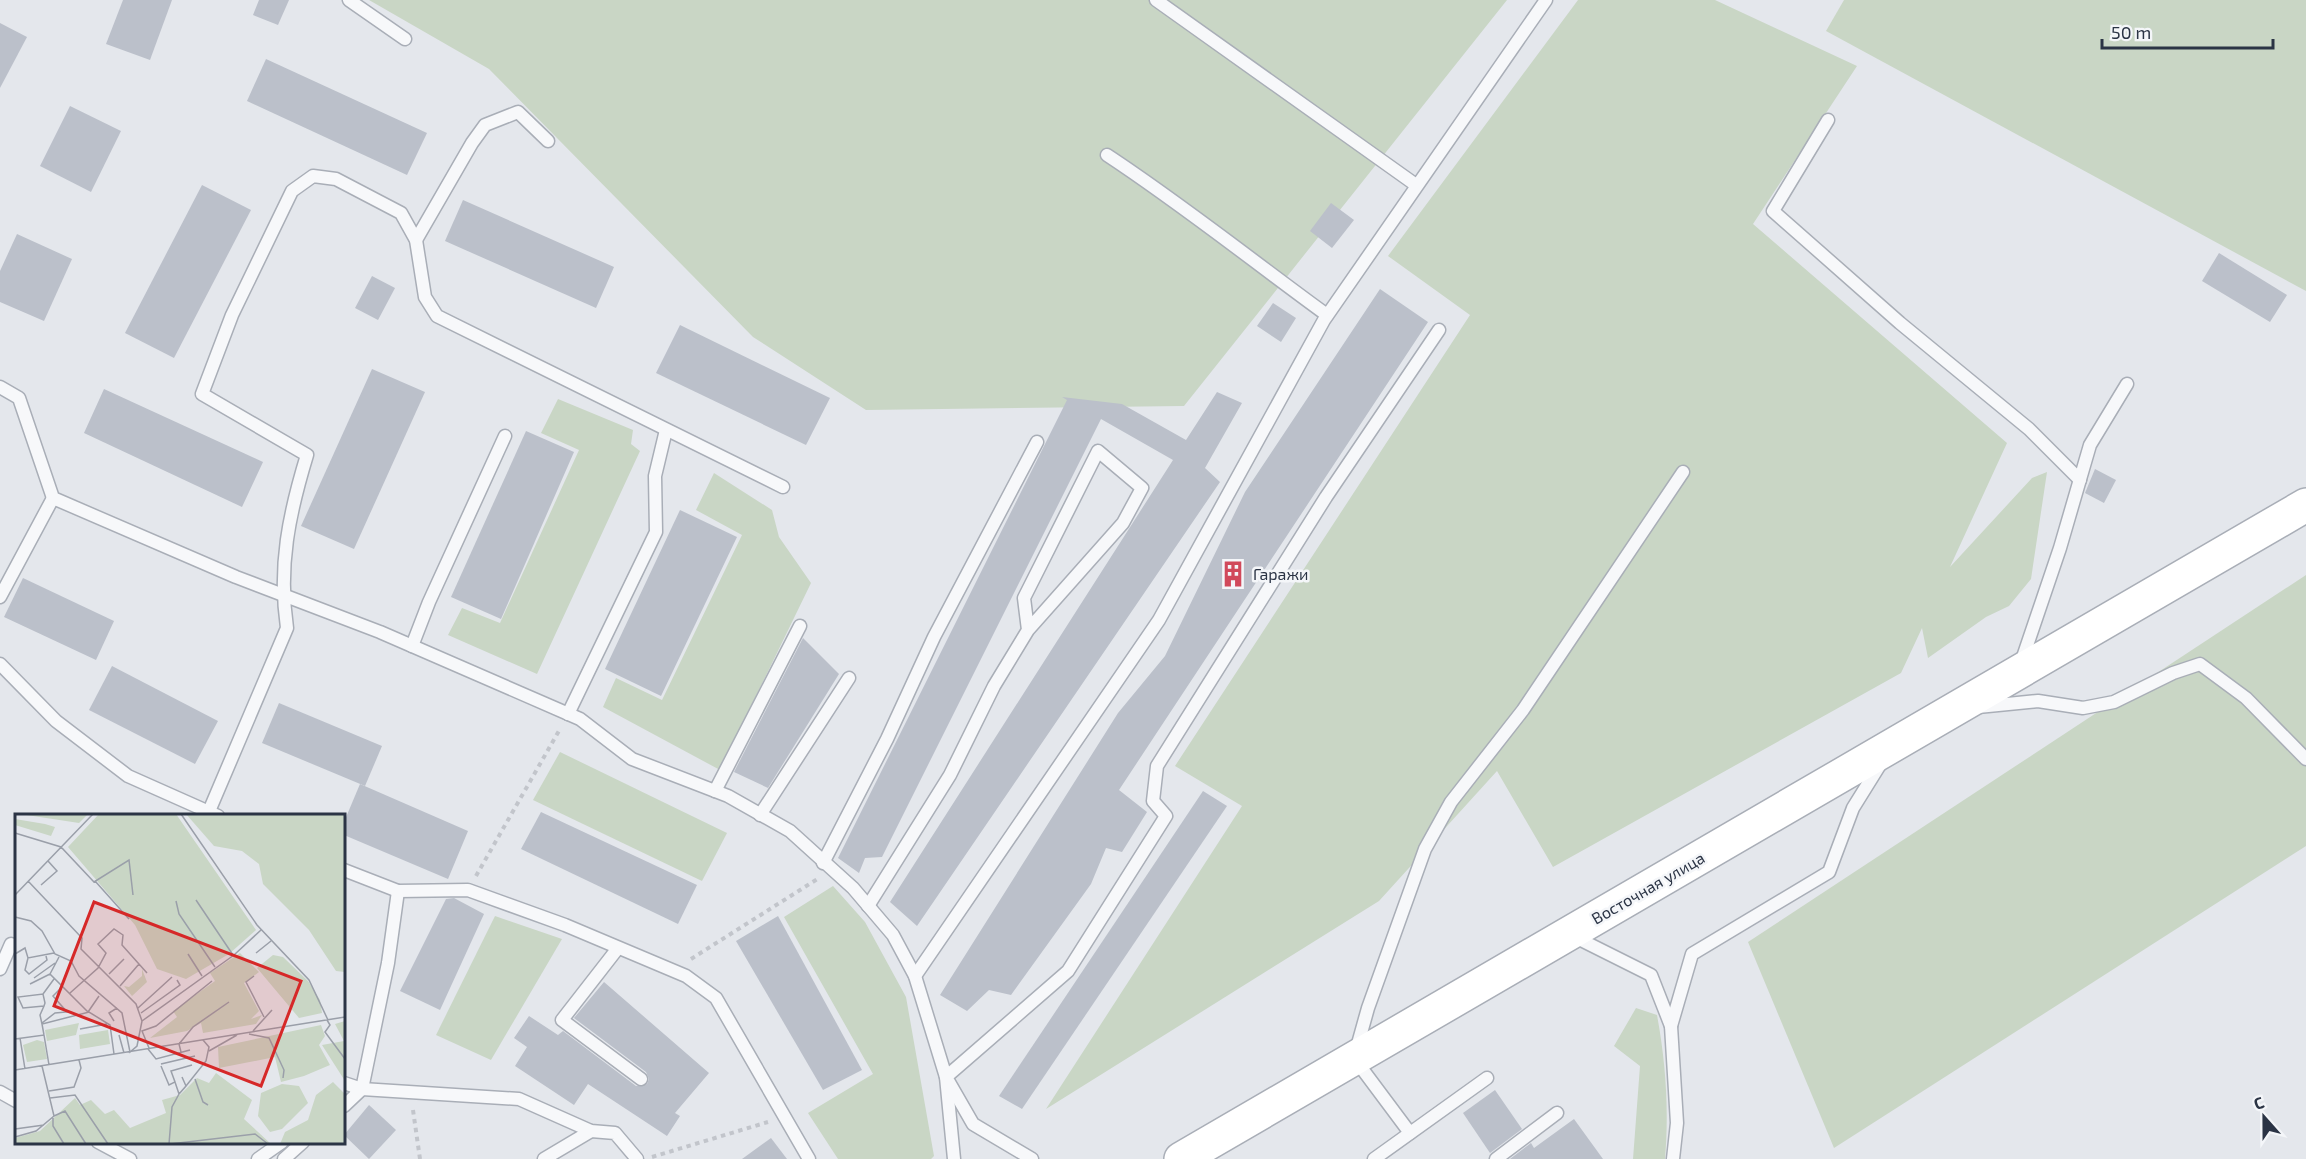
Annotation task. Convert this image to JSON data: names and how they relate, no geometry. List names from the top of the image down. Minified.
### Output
{"streets":{"main road":["Восточная улица"]},"places":{"building":["Гаражи"]},"scale_bar":"50 m","north":"top"}
